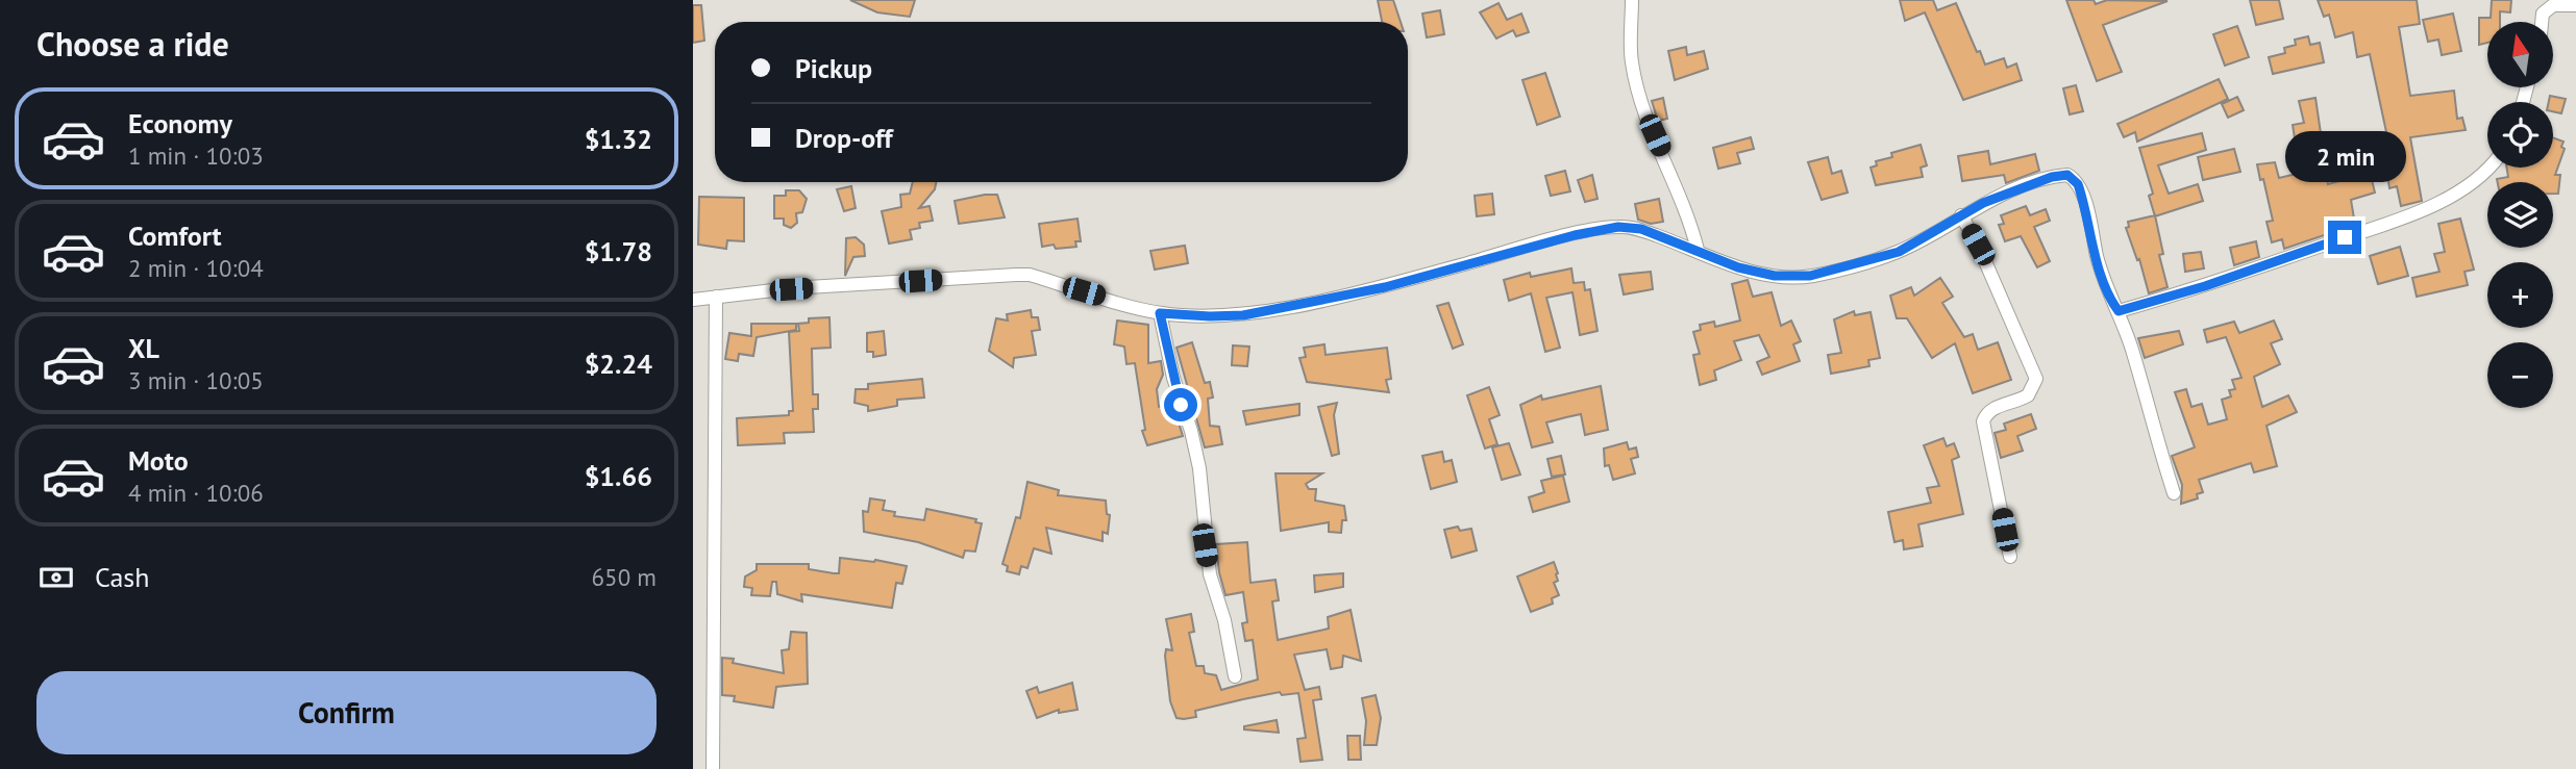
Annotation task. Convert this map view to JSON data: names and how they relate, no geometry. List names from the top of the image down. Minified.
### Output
{"north":"top","page":{"heading":"Choose a ride","map_buttons":["+","−"],"banner":["Pickup","Drop-off"],"list":[{"name":"Economy","note":"1 min · 10:03","value":"$1.32"},{"name":"Comfort","note":"2 min · 10:04","value":"$1.78"},{"name":"XL","note":"3 min · 10:05","value":"$2.24"},{"name":"Moto","note":"4 min · 10:06","value":"$1.66"}],"bubble":"2 min","pay":["Cash","650 m"],"buttons":"Confirm"}}
